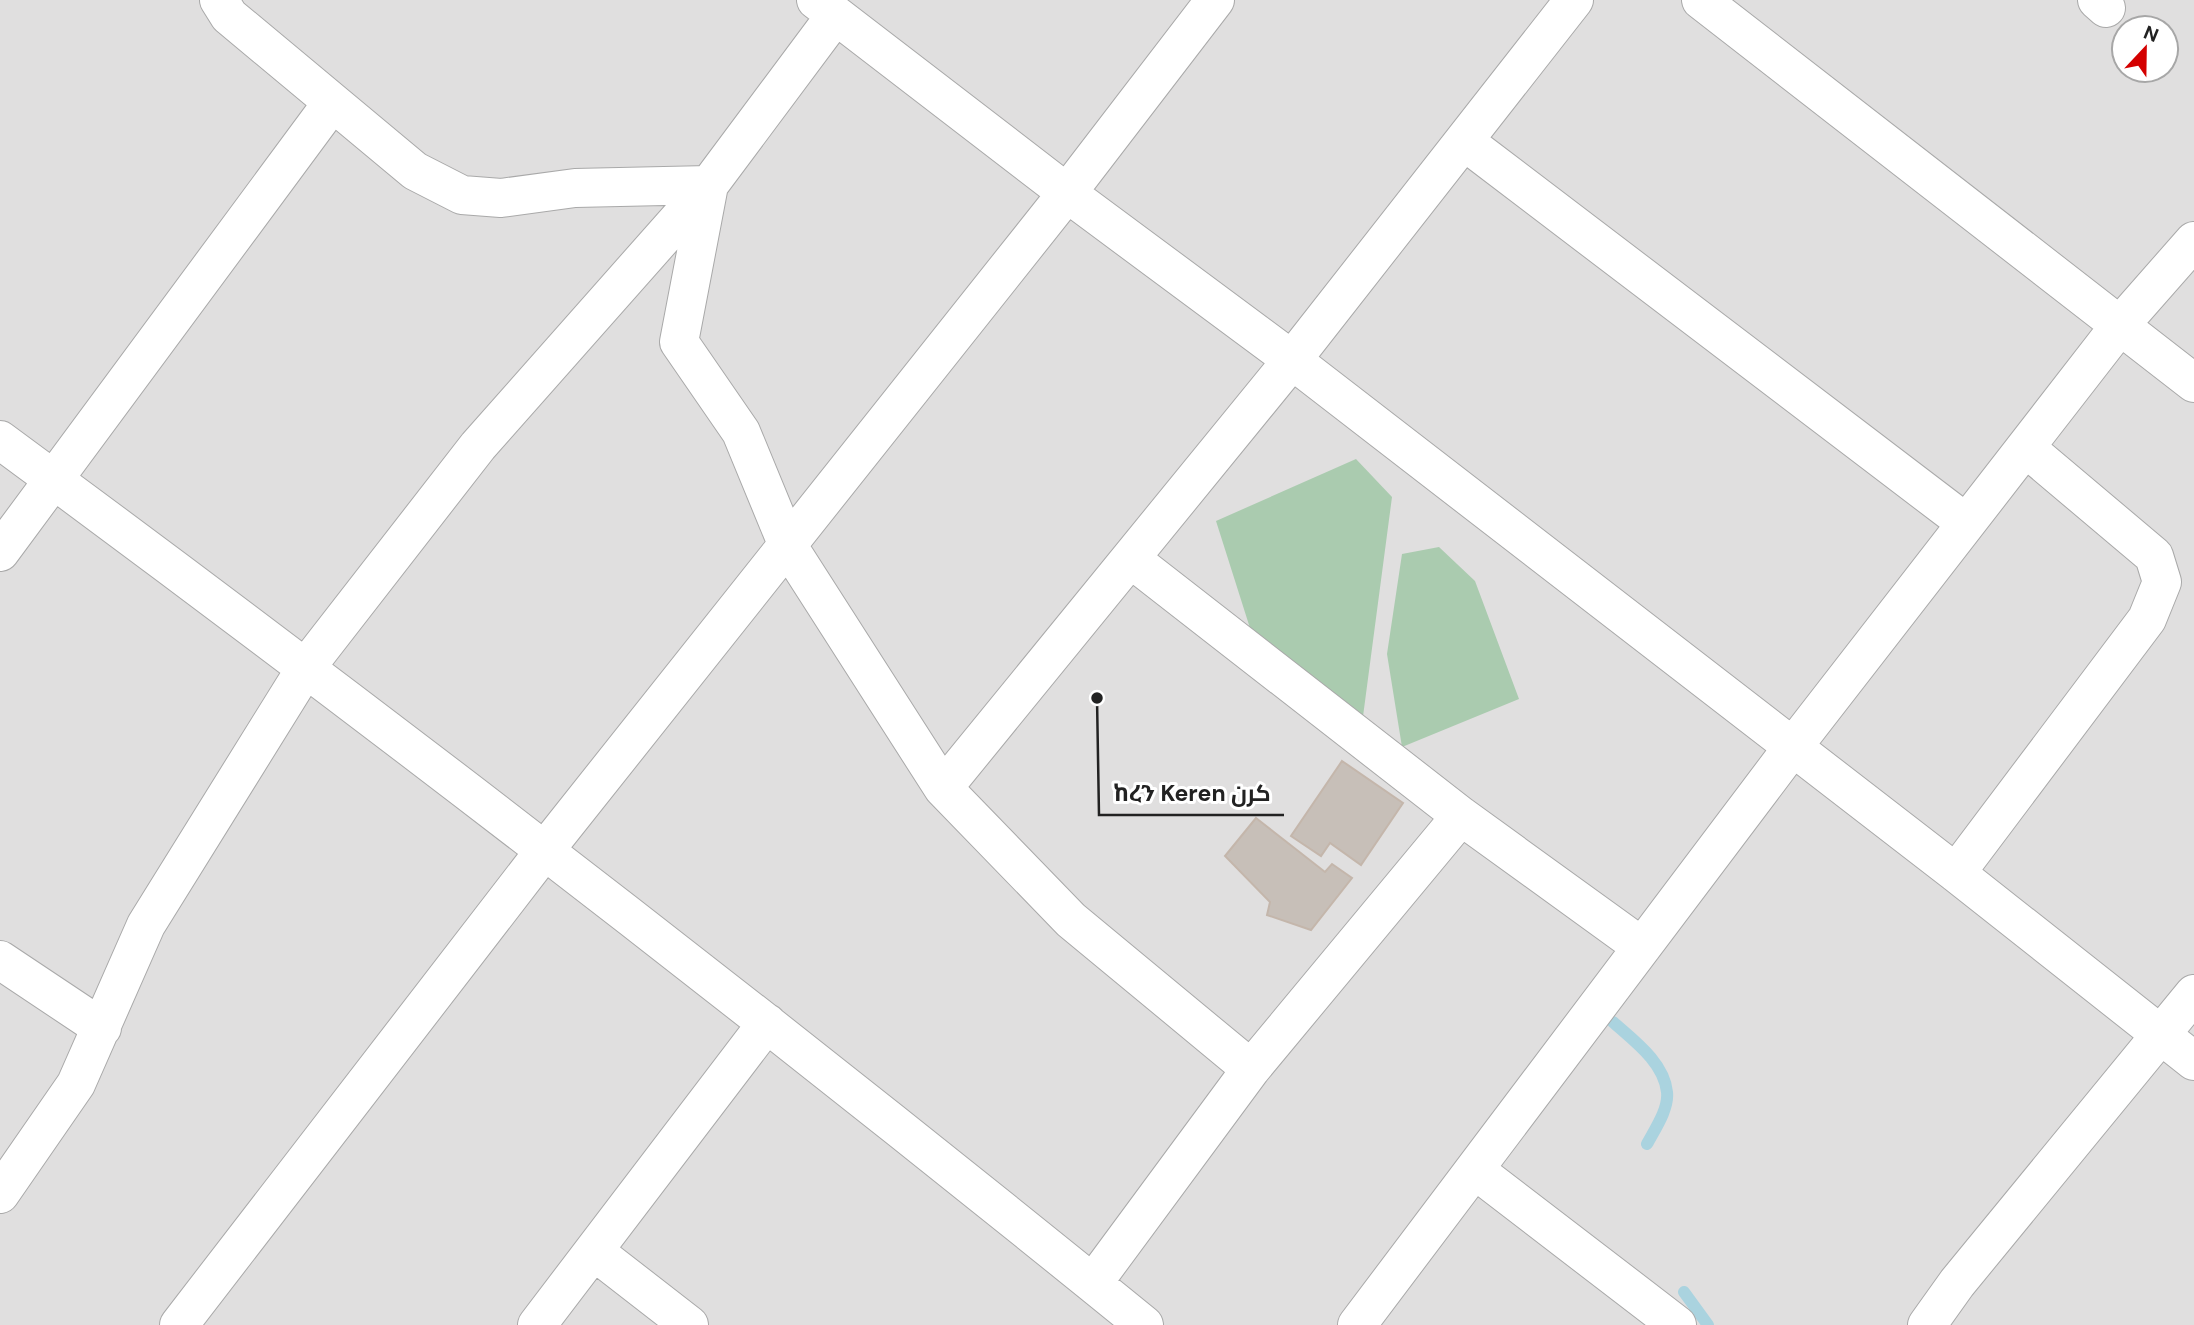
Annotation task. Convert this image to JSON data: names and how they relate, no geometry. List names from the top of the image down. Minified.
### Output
{"places":["ከረን Keren كرن"],"north":"top"}
